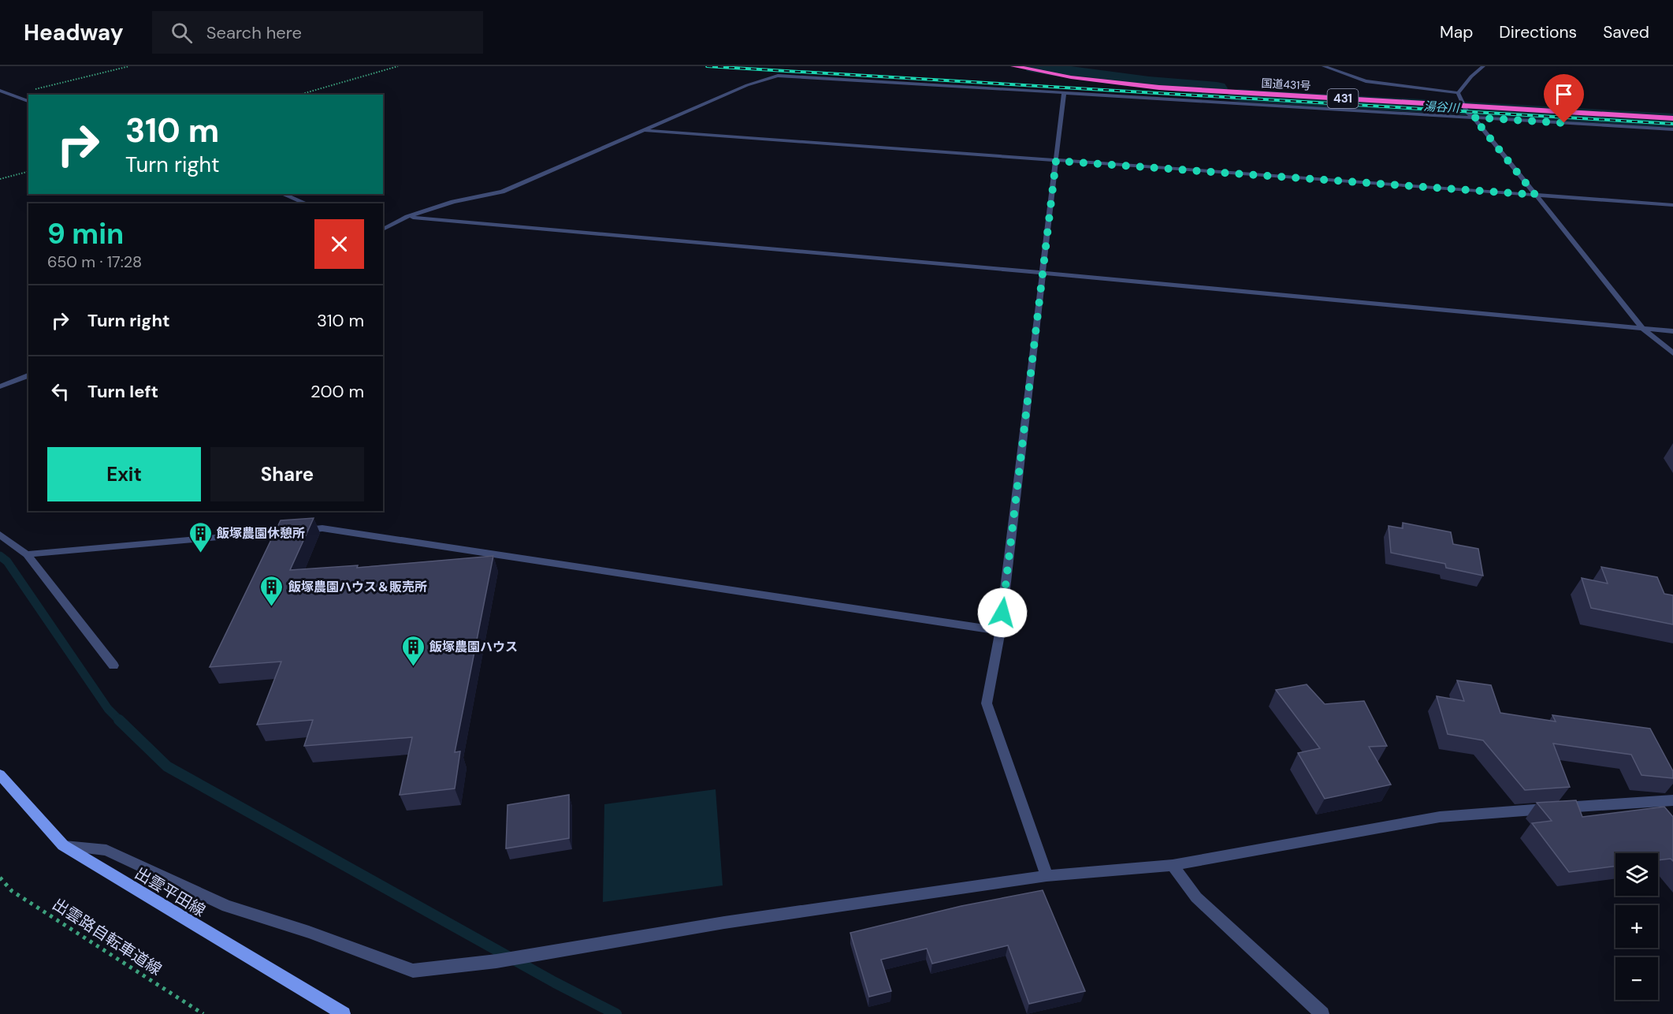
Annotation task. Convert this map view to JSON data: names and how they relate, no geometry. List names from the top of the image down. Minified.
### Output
{"streets":{"highway":["国道431号","431"],"main road":["出雲平田線"],"path":["出雲路自転車道線"]},"water":["湯谷川"],"places":{"building":["飯塚農園休憩所","飯塚農園ハウス＆販売所","飯塚農園ハウス"]},"page":{"header":"Headway","search":"Search here","nav":["Map","Directions","Saved"],"turn":["310 m","Turn right"],"heading":["9 min","650 m · 17:28"],"list":[{"name":"Turn right","value":"310 m"},{"name":"Turn left","value":"200 m"}],"buttons":["Exit","Share"],"map_buttons":["+","−"]}}
